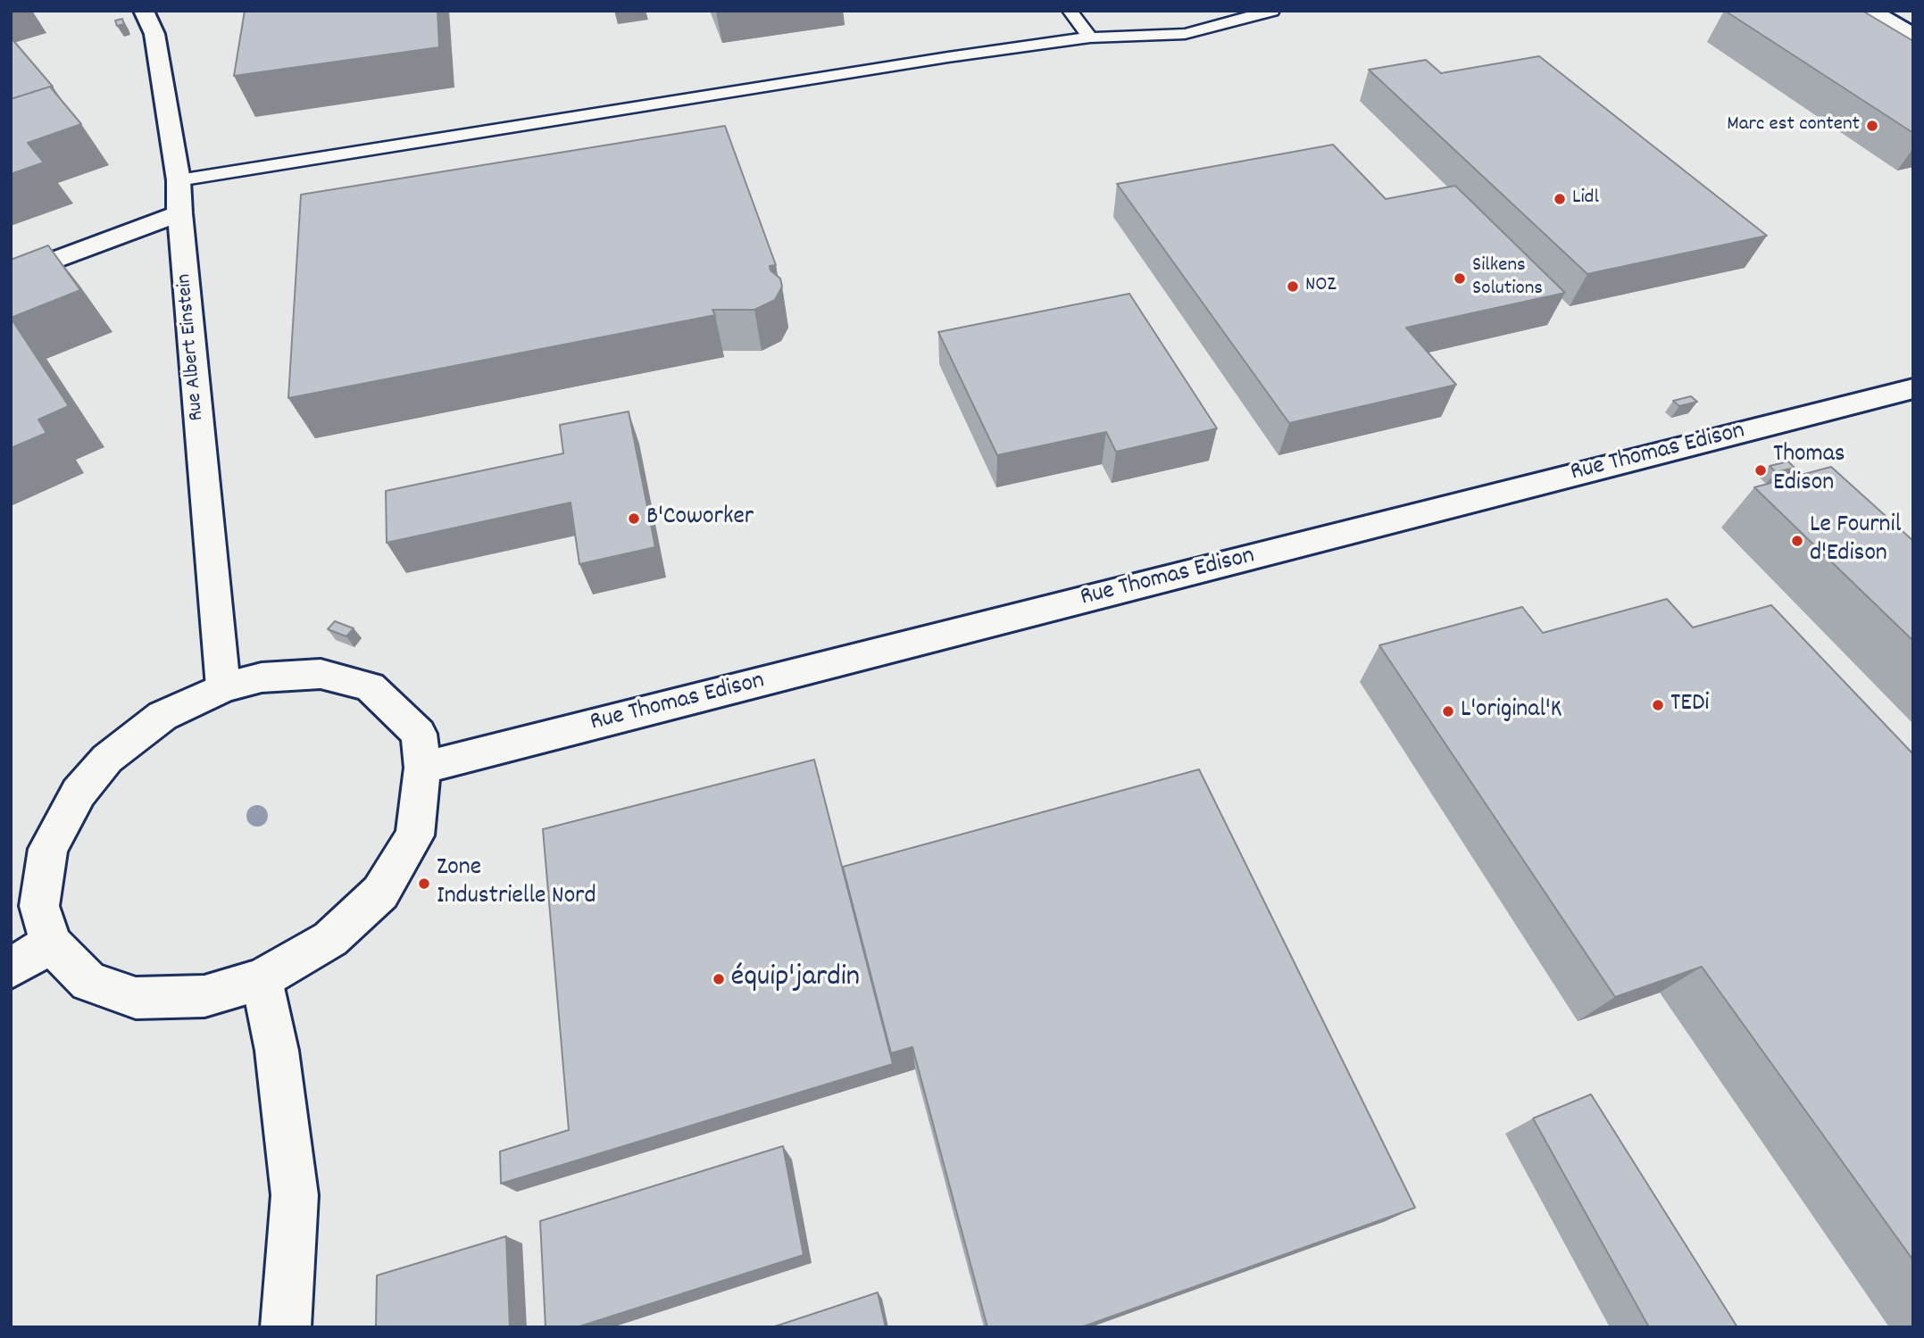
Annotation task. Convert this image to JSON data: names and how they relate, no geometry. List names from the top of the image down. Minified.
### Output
{"streets":{"street":["Rue Albert Einstein","Rue Thomas Edison"]},"places":["Marc est content","Lidl","Silkens Solutions","NOZ","Thomas Edison","B'Coworker","Le Fournil d'Edison","TEDi","L'original'K","Zone Industrielle Nord","équip'jardin"]}
